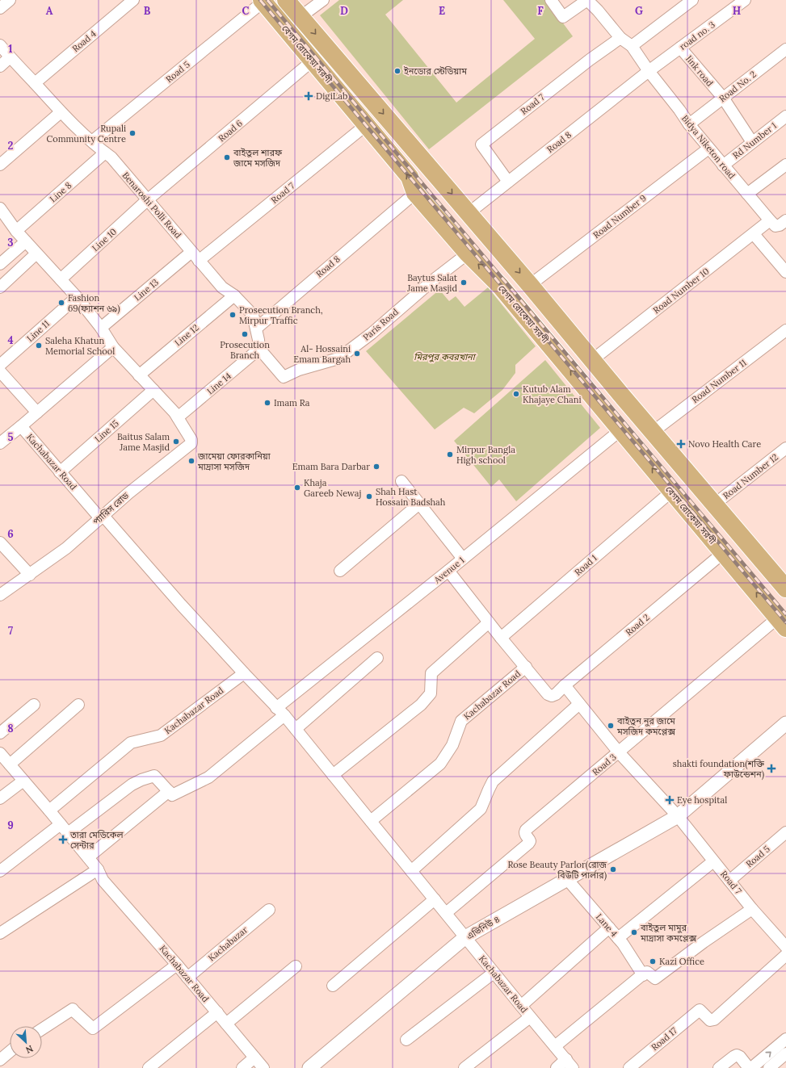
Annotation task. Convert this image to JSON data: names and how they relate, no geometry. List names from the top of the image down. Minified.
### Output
{"streets":{"main road":["বেগম রোকেয়া সরণী"],"street":["road no. 3","Road 4","link road","Road 5","Road No. 2","Road 7","Road 6","Rd Number 1","Road 8","Bidya Niketon road","Line 8","Benaroshi Polli Road","Road Number 9","Line 10","Line 13","Road Number 10","Paris Road","Line 11","Line 12","Road Number 11","Line 14","Line 15","Kachabazar Road","Road Number 12","প্যারিস রোড","Road 1","Avenue 1","Road 2","Road 3","Lane 4","এভিনিউ ৪","Kachabazar","Road 17"]},"crossings":[["road no. 3","link road"],["road no. 3","Road 8"],["road no. 3","Bidya Niketon road"],["Road 4","Benaroshi Polli Road"],["বেগম রোকেয়া সরণী","Road 5"],["বেগম রোকেয়া সরণী","Road 7"],["বেগম রোকেয়া সরণী","Road 6"],["বেগম রোকেয়া সরণী","Road 8"],["বেগম রোকেয়া সরণী","Paris Road"],["বেগম রোকেয়া সরণী","Road 1"],["বেগম রোকেয়া সরণী","Avenue 1"],["বেগম রোকেয়া সরণী","Road 2"],["বেগম রোকেয়া সরণী","Road 3"],["link road","Road No. 2"],["link road","Rd Number 1"],["Road 5","Road 7"],["Road 5","Benaroshi Polli Road"],["Road No. 2","Bidya Niketon road"],["Road 7","Road 8"],["Road 7","Benaroshi Polli Road"],["Road 7","এভিনিউ ৪"],["Road 6","Benaroshi Polli Road"],["Road 6","Line 10"],["Rd Number 1","Bidya Niketon road"],["Road 8","Bidya Niketon road"],["Road 8","Benaroshi Polli Road"],["Bidya Niketon road","Road Number 9"],["Bidya Niketon road","Road Number 10"],["Line 8","Benaroshi Polli Road"],["Benaroshi Polli Road","Line 10"],["Benaroshi Polli Road","Line 13"],["Benaroshi Polli Road","Paris Road"],["Benaroshi Polli Road","Line 12"],["Benaroshi Polli Road","Line 14"],["Paris Road","Line 14"],["Line 14","প্যারিস রোড"],["Line 15","Kachabazar Road"],["Kachabazar Road","প্যারিস রোড"],["Kachabazar Road","Avenue 1"],["Kachabazar Road","Road 2"],["Kachabazar Road","Road 3"],["Kachabazar Road","এভিনিউ ৪"],["Kachabazar Road","Kachabazar"],["Lane 4","এভিনিউ ৪"]],"parks":["মিরপুর কবরখানা"],"places":{"other":["ইনডোর স্টেডিয়াম","Rupali Community Centre","বাইতুল শারফ জামে মসজিদ","Baytus Salat Jame Masjid","Fashion 69(ফ্যাশন ৬৯)","Prosecution Branch, Mirpur Traffic","Prosecution Branch","Saleha Khatun Memorial School","Al- Hossaini Emam Bargah","Kutub Alam Khajaye Chani","Imam Ra","Baitus Salam Jame Masjid","Mirpur Bangla High school","জামেয়া ফোরকানিয়া মাদ্রাসা মসজিদ","Emam Bara Darbar","Khaja Gareeb Newaj","Shah Hast Hossain Badshah","বাইতুন নুর জামে মসজিদ কমপ্লেক্স","Rose Beauty Parlor(রোজ বিউটি পার্লার)","বাইতুল মামুর মাদ্রাসা কমপ্লেক্স","Kazi Office"],"health":["DigiLab","Novo Health Care","shakti foundation(শক্তি ফাউন্ডেশন)","Eye hospital","তারা মেডিকেল সেন্টার"]},"north":"bottom right","grid":{"columns":["A","B","C","D","E","F","G","H"],"rows":["1","2","3","4","5","6","7","8","9"]}}
